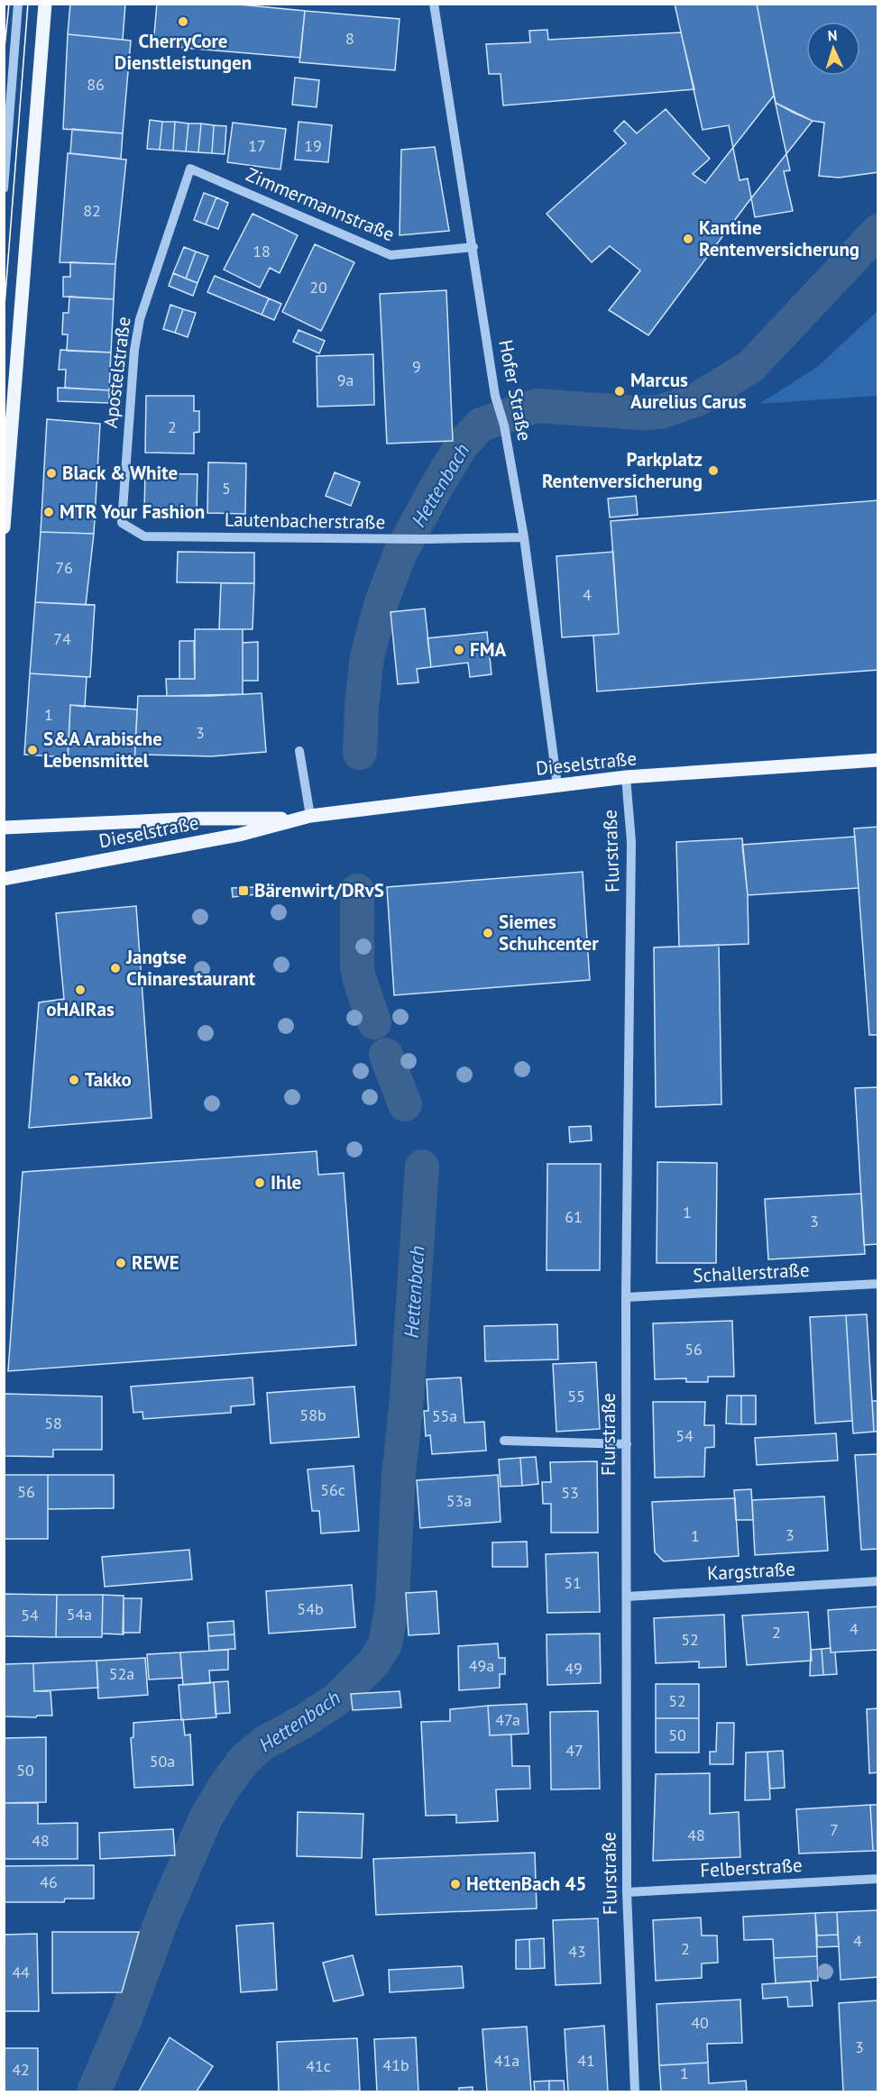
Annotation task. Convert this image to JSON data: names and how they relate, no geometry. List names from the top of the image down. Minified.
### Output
{"streets":{"main road":["Dieselstraße"],"street":["Zimmermannstraße","Apostelstraße","Hofer Straße","Lautenbacherstraße","Flurstraße","Schallerstraße","Kargstraße","Felberstraße"]},"crossings":[["Zimmermannstraße","Apostelstraße"],["Zimmermannstraße","Hofer Straße"],["Apostelstraße","Lautenbacherstraße"],["Hofer Straße","Lautenbacherstraße"],["Hofer Straße","Dieselstraße"],["Dieselstraße","Flurstraße"],["Flurstraße","Schallerstraße"],["Flurstraße","Kargstraße"],["Flurstraße","Felberstraße"]],"water":["Hettenbach"],"places":{"other":["CherryCore Dienstleistungen","Kantine Rentenversicherung","Marcus Aurelius Carus","Parkplatz Rentenversicherung","Black & White","MTR Your Fashion","FMA","S&A Arabische Lebensmittel","Siemes Schuhcenter","Jangtse Chinarestaurant","oHAIRas","Takko","Ihle","REWE","HettenBach 45"],"transit":["Bärenwirt/DRvS"]},"house_numbers":["8","86","17","19","82","18","20","9","9a","2","5","76","4","74","1","3","1","61","3","56","55","58b","55a","58","54","56c","56","53","53a","3","1","51","54b","54a","54","4","2","52","49a","49","52a","52","47a","50","47","50a","50","7","48","48","46","4","2","43","44","40","3","41a","41","41b","41c","42","1"],"north":"top"}
